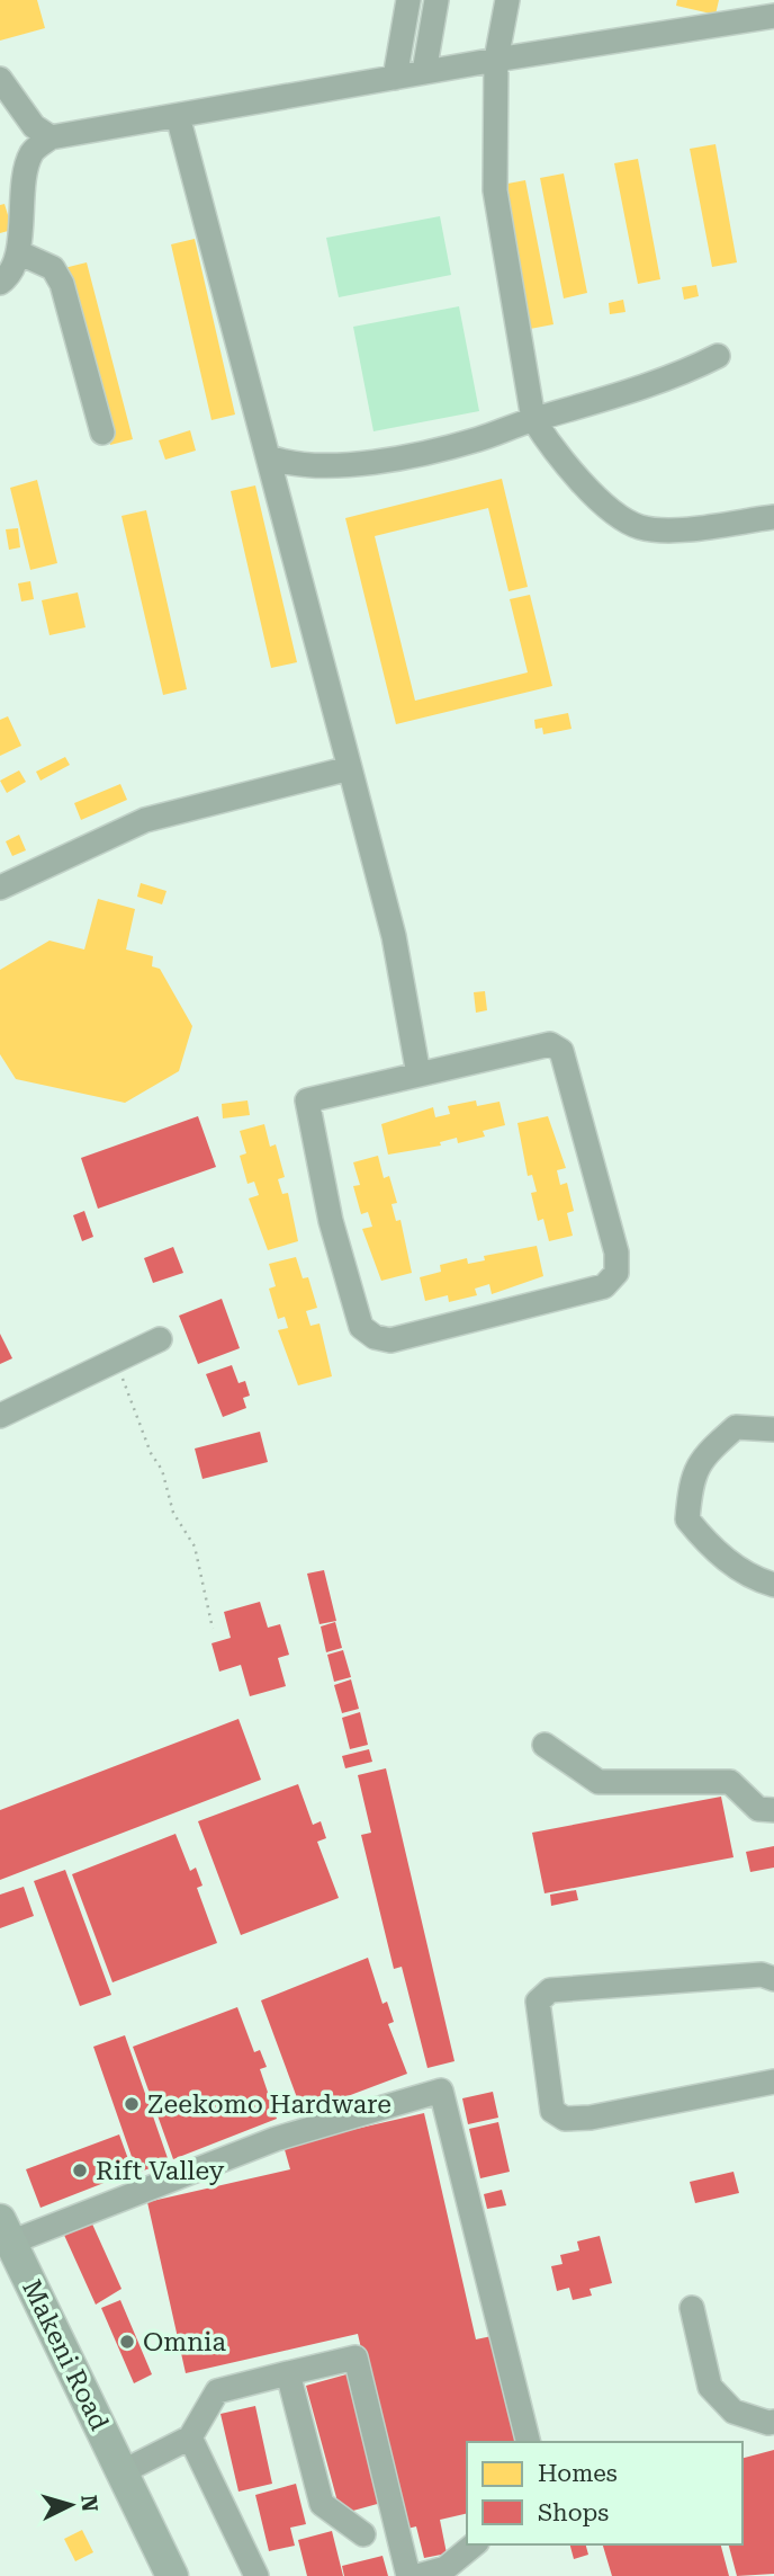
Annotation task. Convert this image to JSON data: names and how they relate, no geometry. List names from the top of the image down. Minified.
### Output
{"streets":{"main road":["Makeni Road"]},"places":["Zeekomo Hardware","Rift Valley","Omnia"],"legend":["Homes","Shops"],"north":"right"}
